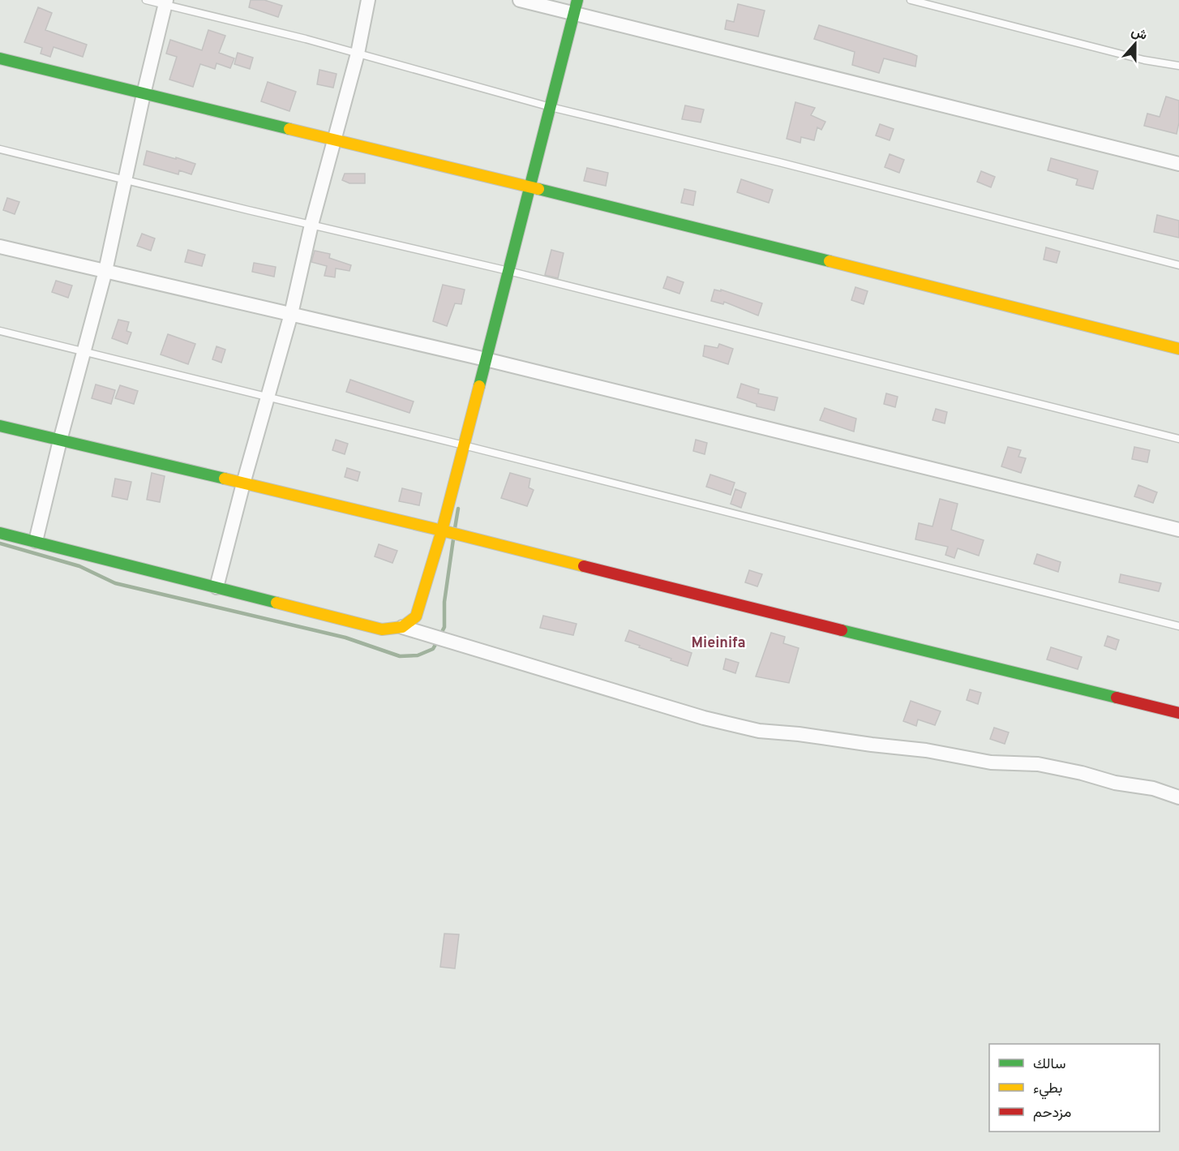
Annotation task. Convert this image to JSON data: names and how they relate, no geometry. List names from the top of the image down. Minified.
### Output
{"districts":["Mieinifa"],"legend":["سالك","بطيء","مزدحم"],"north":"top"}
